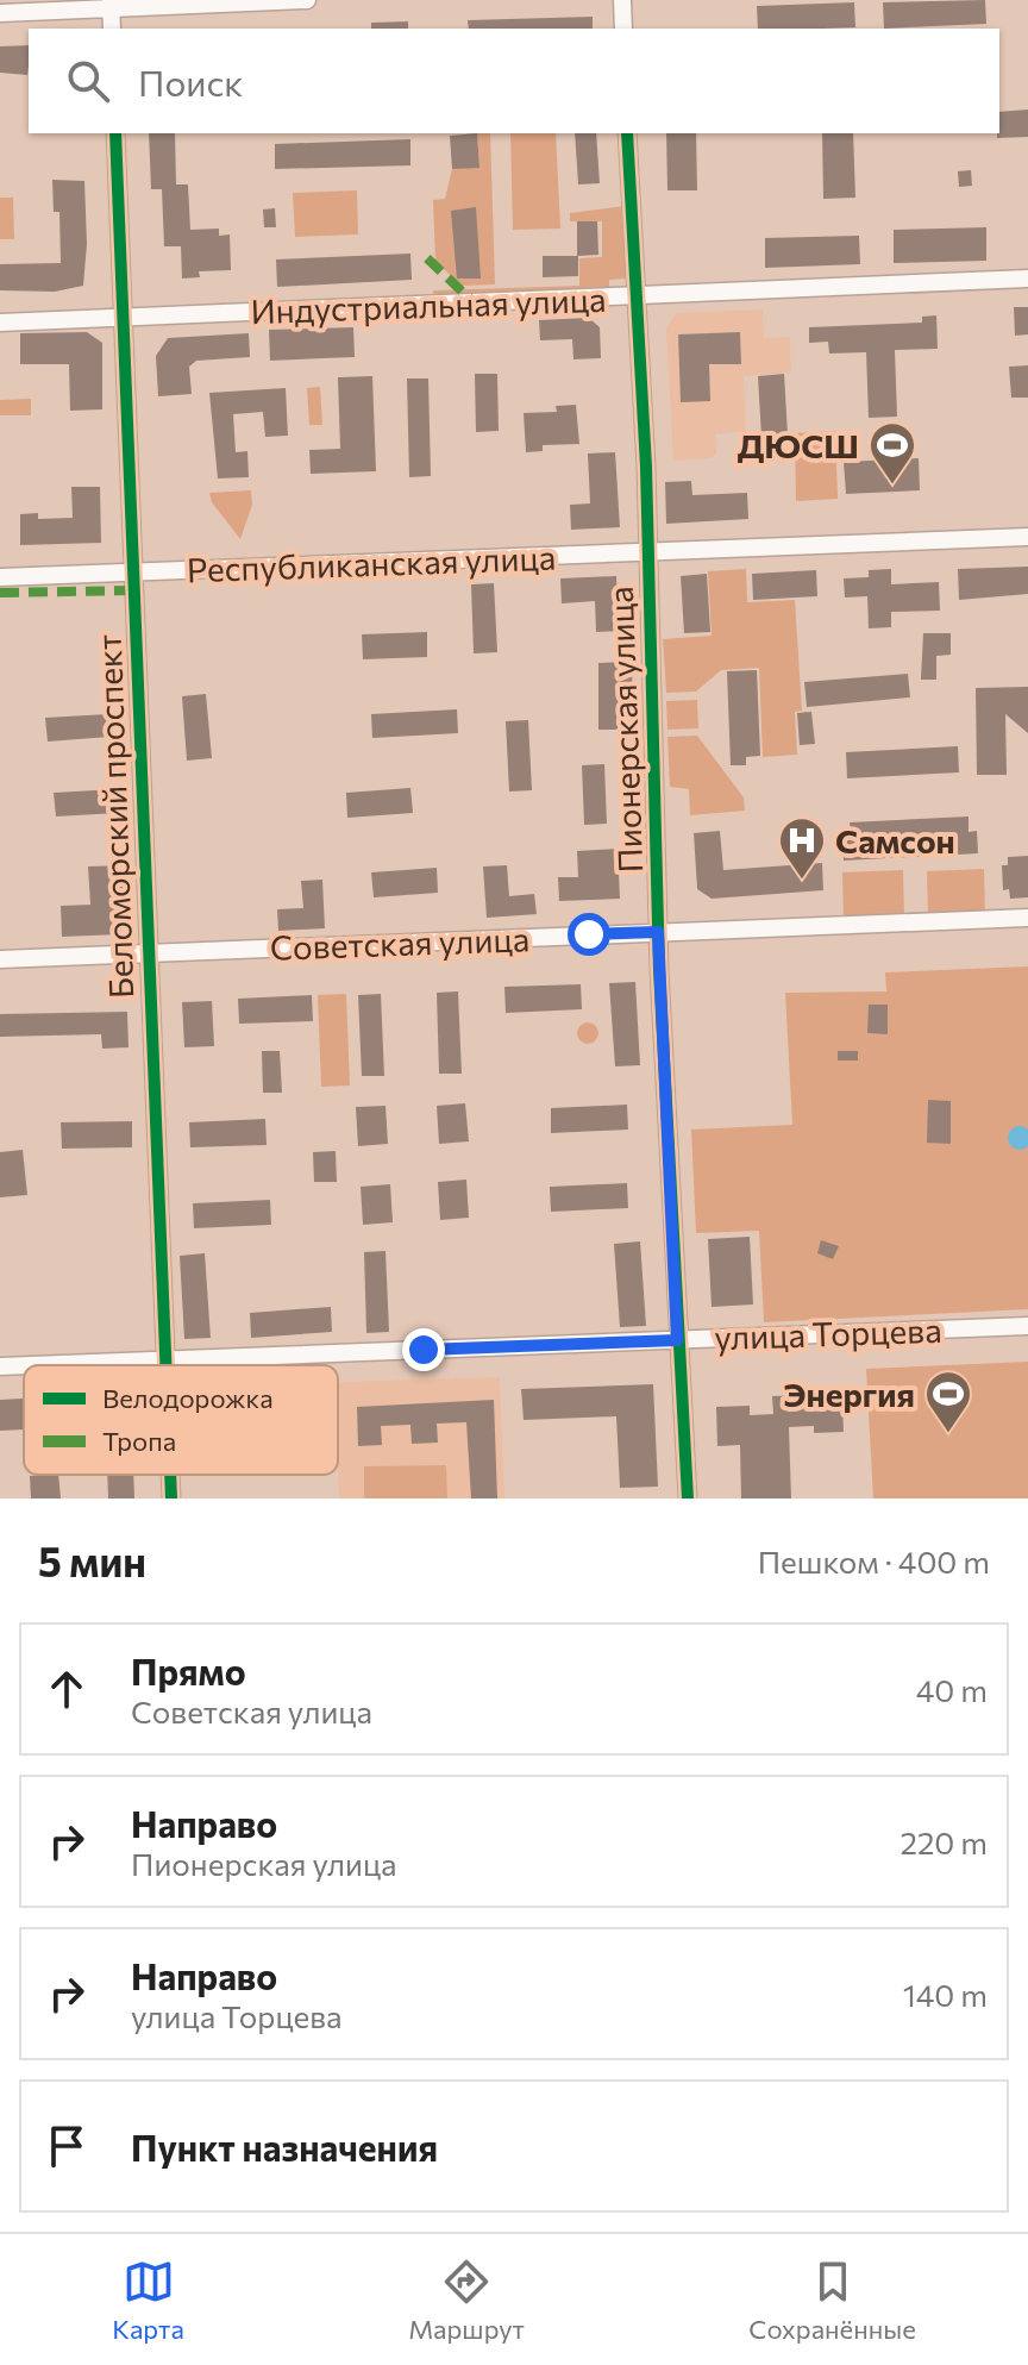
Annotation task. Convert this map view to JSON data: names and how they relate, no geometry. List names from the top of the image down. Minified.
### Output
{"streets":{"street":["Индустриальная улица","Республиканская улица","Пионерская улица","Беломорский проспект","Советская улица","улица Торцева"]},"crossings":[["Индустриальная улица","Пионерская улица"],["Индустриальная улица","Беломорский проспект"],["Республиканская улица","Пионерская улица"],["Республиканская улица","Беломорский проспект"],["Пионерская улица","Советская улица"],["Пионерская улица","улица Торцева"],["Беломорский проспект","Советская улица"],["Беломорский проспект","улица Торцева"]],"places":{"sports":["ДЮСШ","Энергия"],"hospital":["Самсон"]},"legend":["Велодорожка","Тропа"],"page":{"search":"Поиск","heading":["5 мин","Пешком · 400 m"],"list":[["Прямо","Советская улица","40 m"],["Направо","Пионерская улица","220 m"],["Направо","улица Торцева","140 m"],"Пункт назначения"],"nav":["Карта","Маршрут","Сохранённые"]}}
